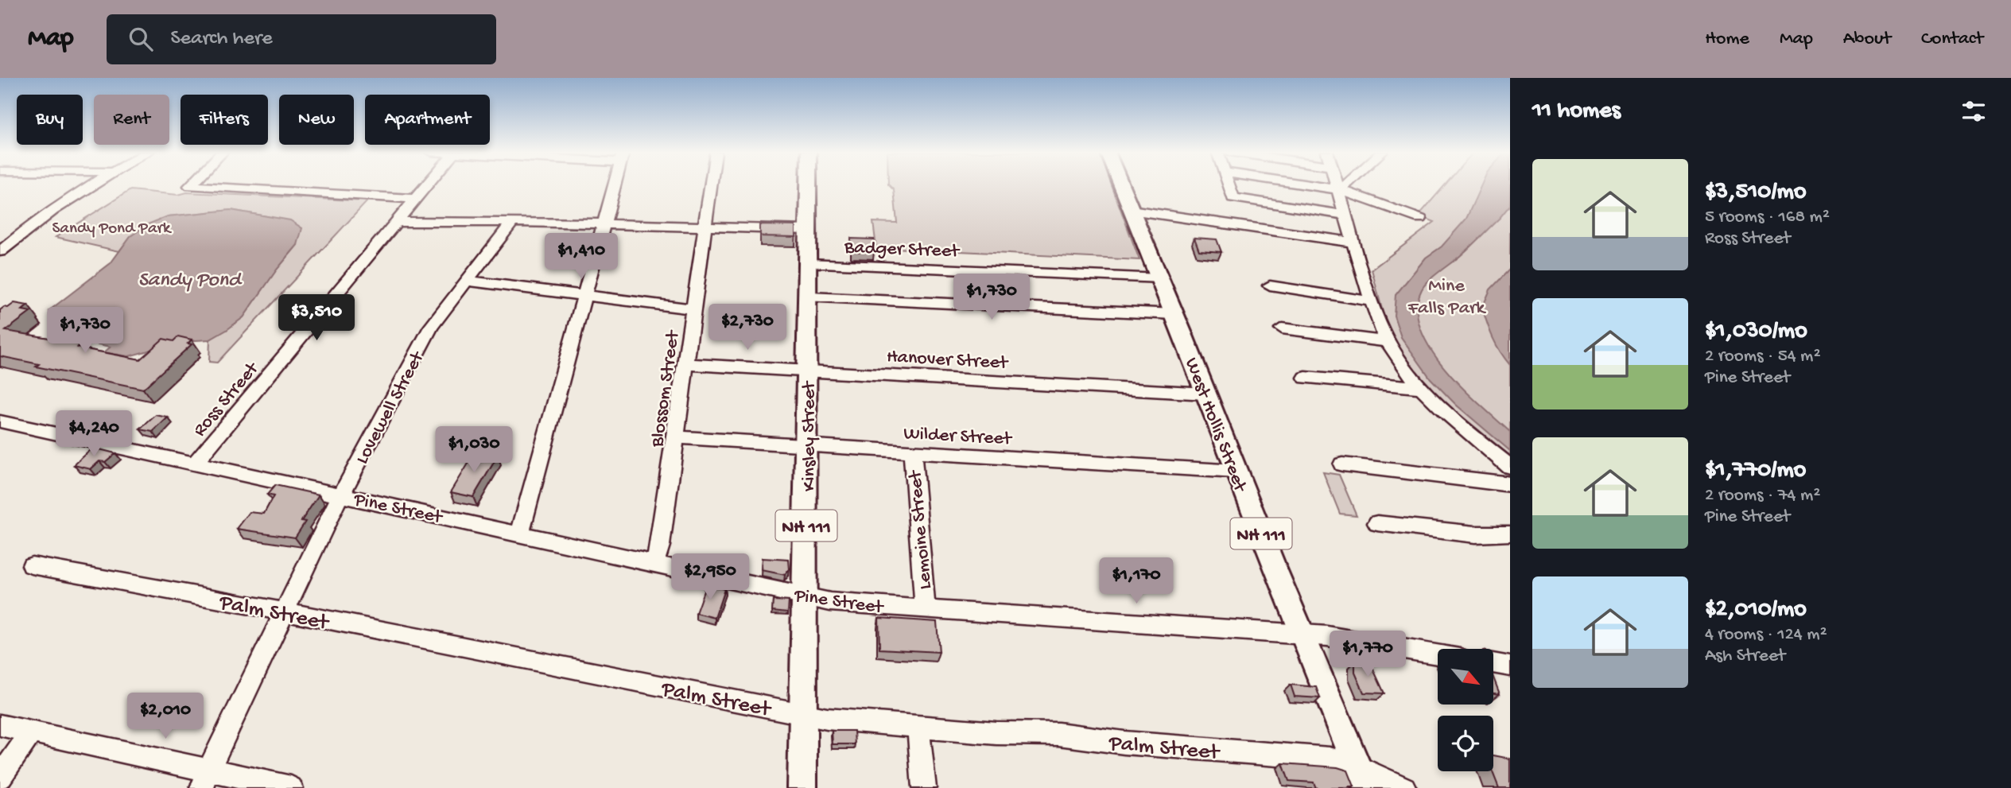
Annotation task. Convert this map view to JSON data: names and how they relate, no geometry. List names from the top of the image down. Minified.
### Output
{"streets":{"main road":["West Hollis Street","Kinsley Street","NH 111"],"street":["Badger Street","Hanover Street","Blossom Street","Ross Street","Lovewell Street","Wilder Street","Pine Street","Lemoine Street","Palm Street"]},"crossings":[["Badger Street","West Hollis Street"],["Badger Street","Kinsley Street"],["Hanover Street","Blossom Street"],["Hanover Street","West Hollis Street"],["Hanover Street","Kinsley Street"],["Blossom Street","Wilder Street"],["Blossom Street","Pine Street"],["Ross Street","Pine Street"],["Lovewell Street","Pine Street"],["Lovewell Street","Palm Street"],["West Hollis Street","Wilder Street"],["West Hollis Street","Pine Street"],["West Hollis Street","Palm Street"],["Wilder Street","Kinsley Street"],["Wilder Street","Lemoine Street"],["Kinsley Street","Pine Street"],["Kinsley Street","Palm Street"],["Pine Street","Lemoine Street"]],"water":["Sandy Pond"],"parks":["Sandy Pond Park","Mine Falls Park"],"north":"bottom right","page":{"header":"Map","search":"Search here","nav":["Home","Map","About","Contact"],"heading":"11 homes","chip":["Buy","Rent","Filters","New","Apartment"],"list":[{"name":"$3,510/mo","note":"5 rooms · 168 m² · Ross Street"},{"name":"$1,030/mo","note":"2 rooms · 54 m² · Pine Street"},{"name":"$1,770/mo","note":"2 rooms · 74 m² · Pine Street"},{"name":"$2,010/mo","note":"4 rooms · 124 m² · Ash Street"}],"price":["$1,410","$1,730","$3,510","$2,730","$1,730","$4,240","$1,030","$2,950","$1,170","$1,770","$2,010"]}}
